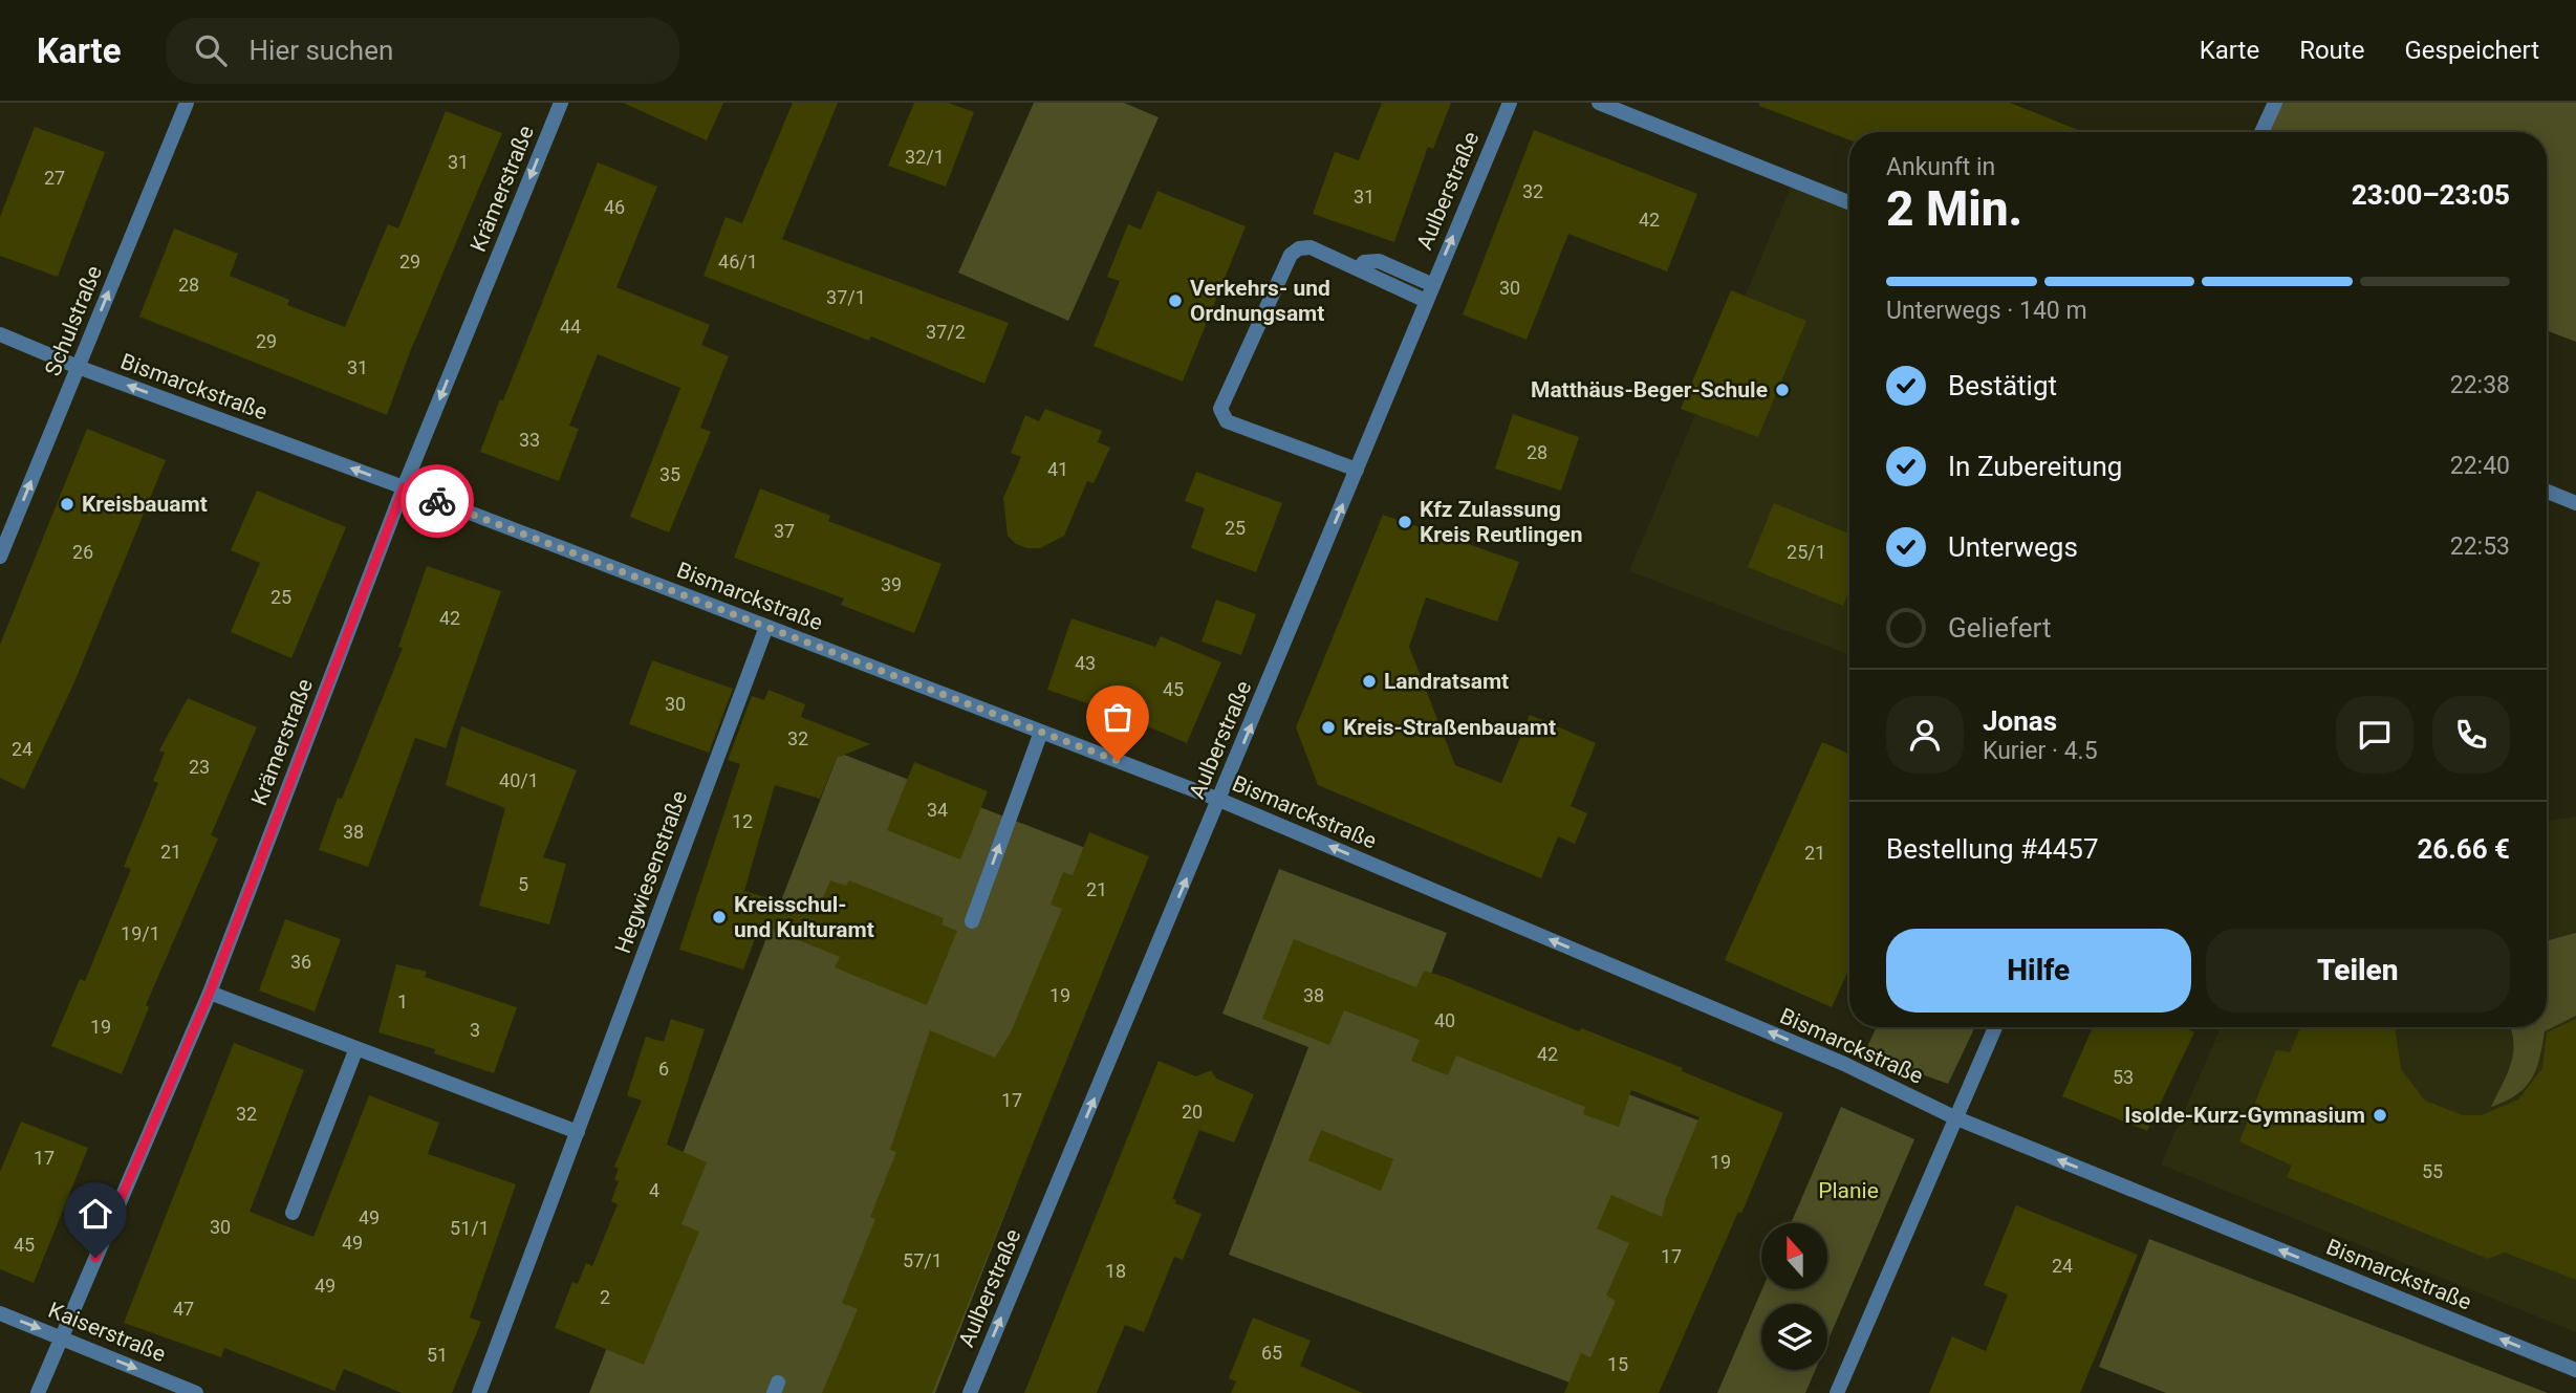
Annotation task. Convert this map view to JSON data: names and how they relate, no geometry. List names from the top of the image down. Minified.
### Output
{"streets":{"street":["Krämerstraße","Aulberstraße","Schulstraße","Bismarckstraße","Hegwiesenstraße","Kaiserstraße"]},"crossings":[["Krämerstraße","Bismarckstraße"],["Krämerstraße","Kaiserstraße"],["Aulberstraße","Bismarckstraße"],["Schulstraße","Bismarckstraße"],["Bismarckstraße","Hegwiesenstraße"]],"one_way":["Aulberstraße","Schulstraße","Bismarckstraße","Kaiserstraße"],"parks":["Planie"],"places":["Verkehrs- und Ordnungsamt","Matthäus-Beger-Schule","Kreisbauamt","Kfz Zulassung Kreis Reutlingen","Landratsamt","Kreis-Straßenbauamt","Kreisschul- und Kulturamt","Isolde-Kurz-Gymnasium"],"house_numbers":["32/1","31","27","32","31","46","42","29","46/1","28","30","37/1","44","37/2","29","31","33","28","41","35","25","37","26","25/1","39","25","42","43","45","30","32","24","23","40/1","34","12","38","21","21","5","21","19/1","36","19","38","1","40","19","3","42","6","53","17","20","32","17","19","55","4","49","30","51/1","49","45","17","57/1","24","18","49","2","47","65","51","15"],"north":"top","page":{"header":"Karte","search":"Hier suchen","nav":["Karte","Route","Gespeichert"],"heading":["2 Min.","Ankunft in","23:00–23:05"],"panel":["Jonas","Kurier · 4.5","Bestellung #4457","26.66 €"],"bar":"Unterwegs · 140 m","list":[["Bestätigt","22:38"],["In Zubereitung","22:40"],["Unterwegs","22:53"],"Geliefert"],"buttons":["Hilfe","Teilen"]}}
